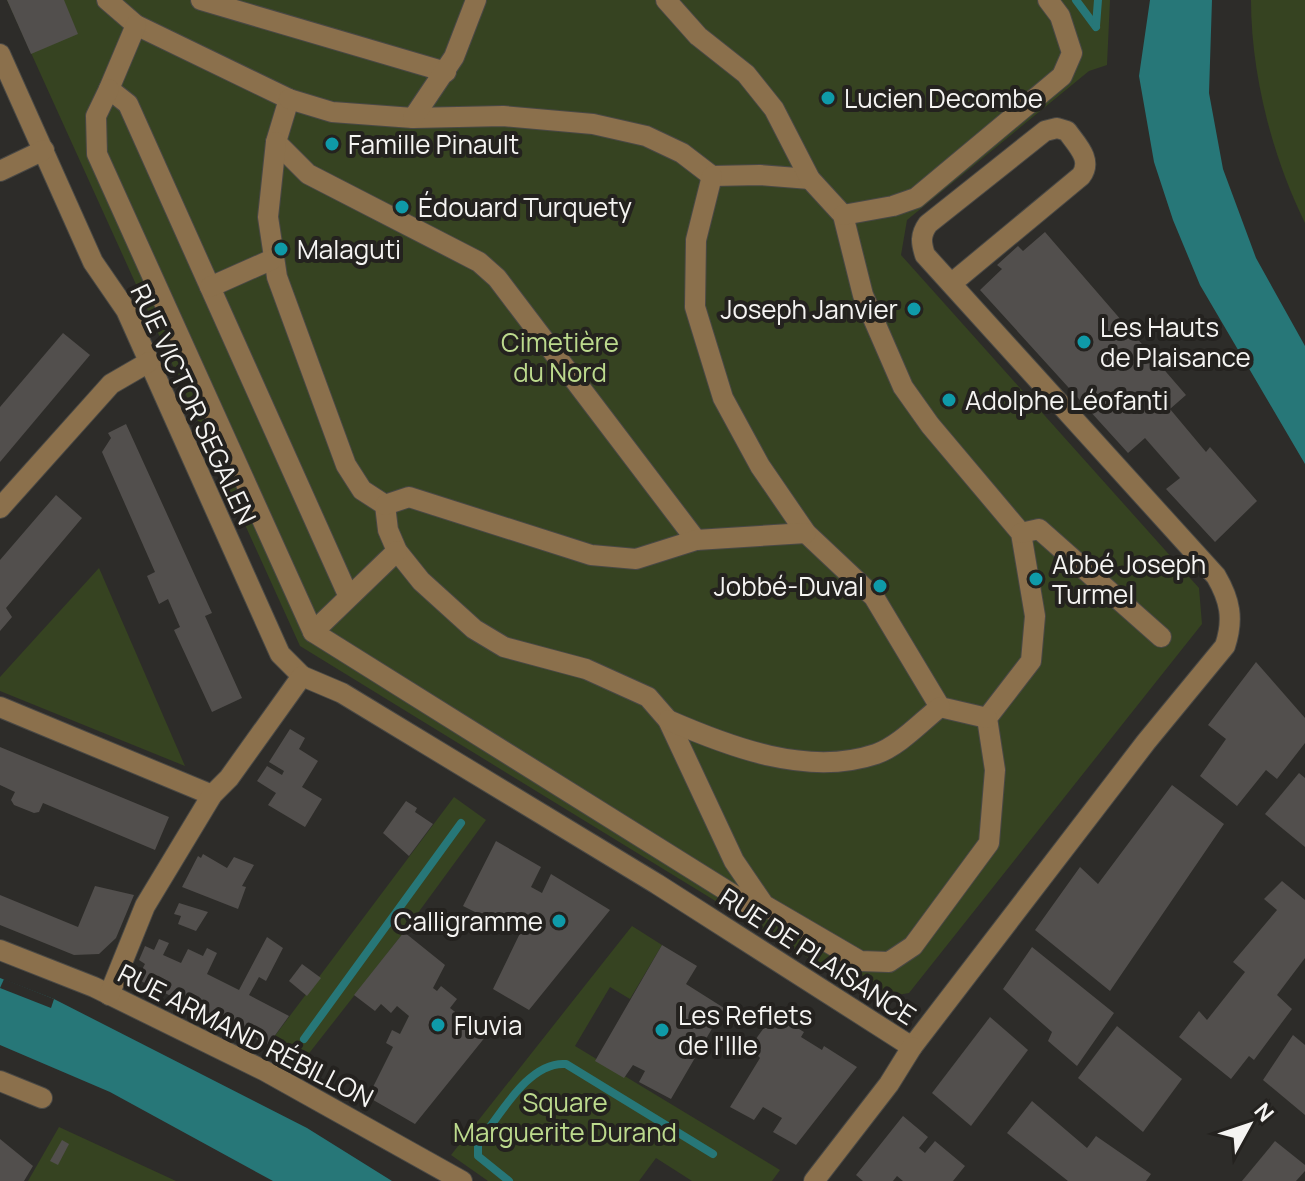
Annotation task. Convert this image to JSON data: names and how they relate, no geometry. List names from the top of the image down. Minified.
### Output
{"streets":{"street":["RUE VICTOR SEGALEN","RUE DE PLAISANCE","RUE ARMAND RÉBILLON"]},"crossings":[["RUE VICTOR SEGALEN","RUE DE PLAISANCE"]],"parks":["Cimetière du Nord","Square Marguerite Durand"],"places":["Lucien Decombe","Famille Pinault","Édouard Turquety","Malaguti","Joseph Janvier","Les Hauts de Plaisance","Adolphe Léofanti","Abbé Joseph Turmel","Jobbé-Duval","Calligramme","Fluvia","Les Reflets de l'Ille"],"north":"top right"}
